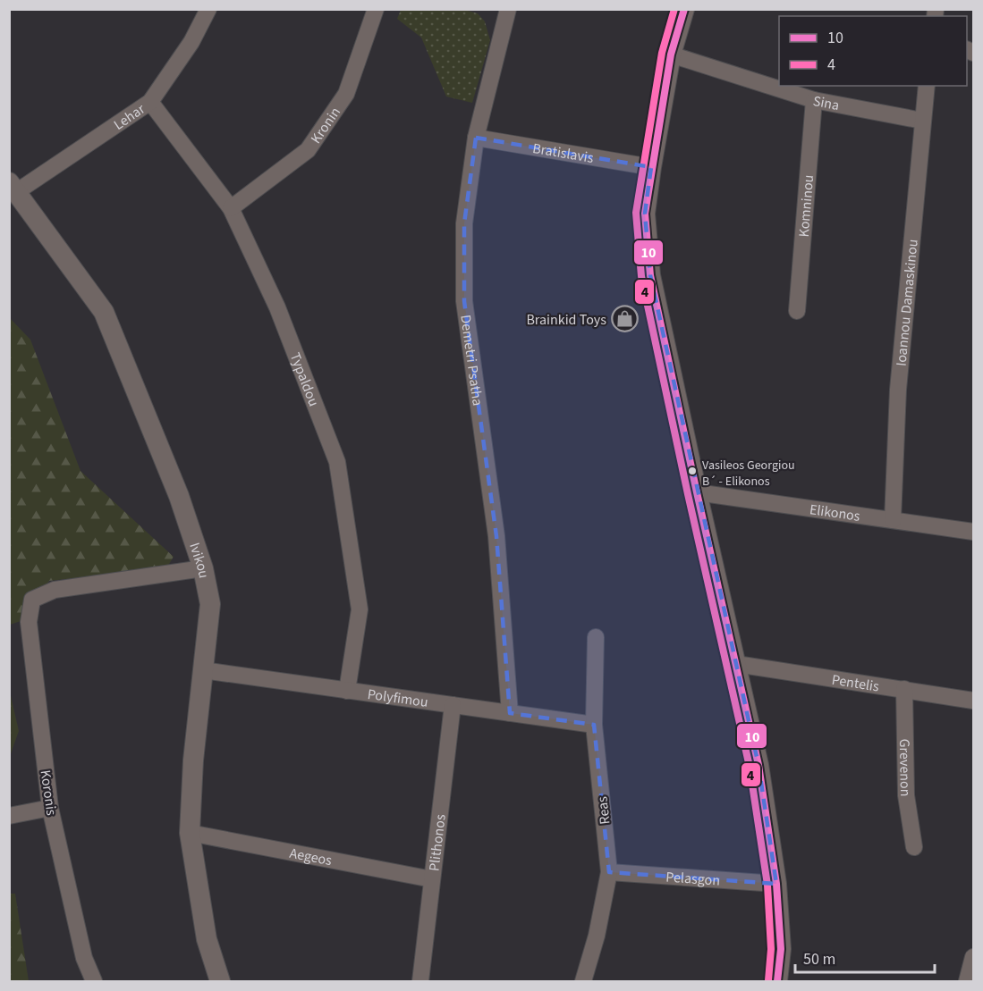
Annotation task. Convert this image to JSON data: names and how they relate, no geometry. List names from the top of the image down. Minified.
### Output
{"streets":{"street":["Sina","Lehar","Kronin","Bratislavis","Komninou","Ioannou Damaskinou","Demetri Psatha","Typaldou","Elikonos","Ivikou","Pentelis","Polyfimou","Grevenon","Koronis","Reas","Plithonos","Aegeos","Pelasgon"]},"crossings":[["Sina","Komninou"],["Sina","Ioannou Damaskinou"],["Lehar","Typaldou"],["Lehar","Ivikou"],["Kronin","Typaldou"],["Bratislavis","Demetri Psatha"],["Ioannou Damaskinou","Elikonos"],["Demetri Psatha","Polyfimou"],["Typaldou","Polyfimou"],["Ivikou","Polyfimou"],["Ivikou","Koronis"],["Ivikou","Aegeos"],["Pentelis","Grevenon"],["Polyfimou","Reas"],["Polyfimou","Plithonos"],["Reas","Pelasgon"],["Plithonos","Aegeos"]],"places":{"shop":["Brainkid Toys"],"other":["Vasileos Georgiou B´ - Elikonos"]},"lines":["transit line 10","transit line 4"],"legend":["10","4"],"scale_bar":"50 m"}
